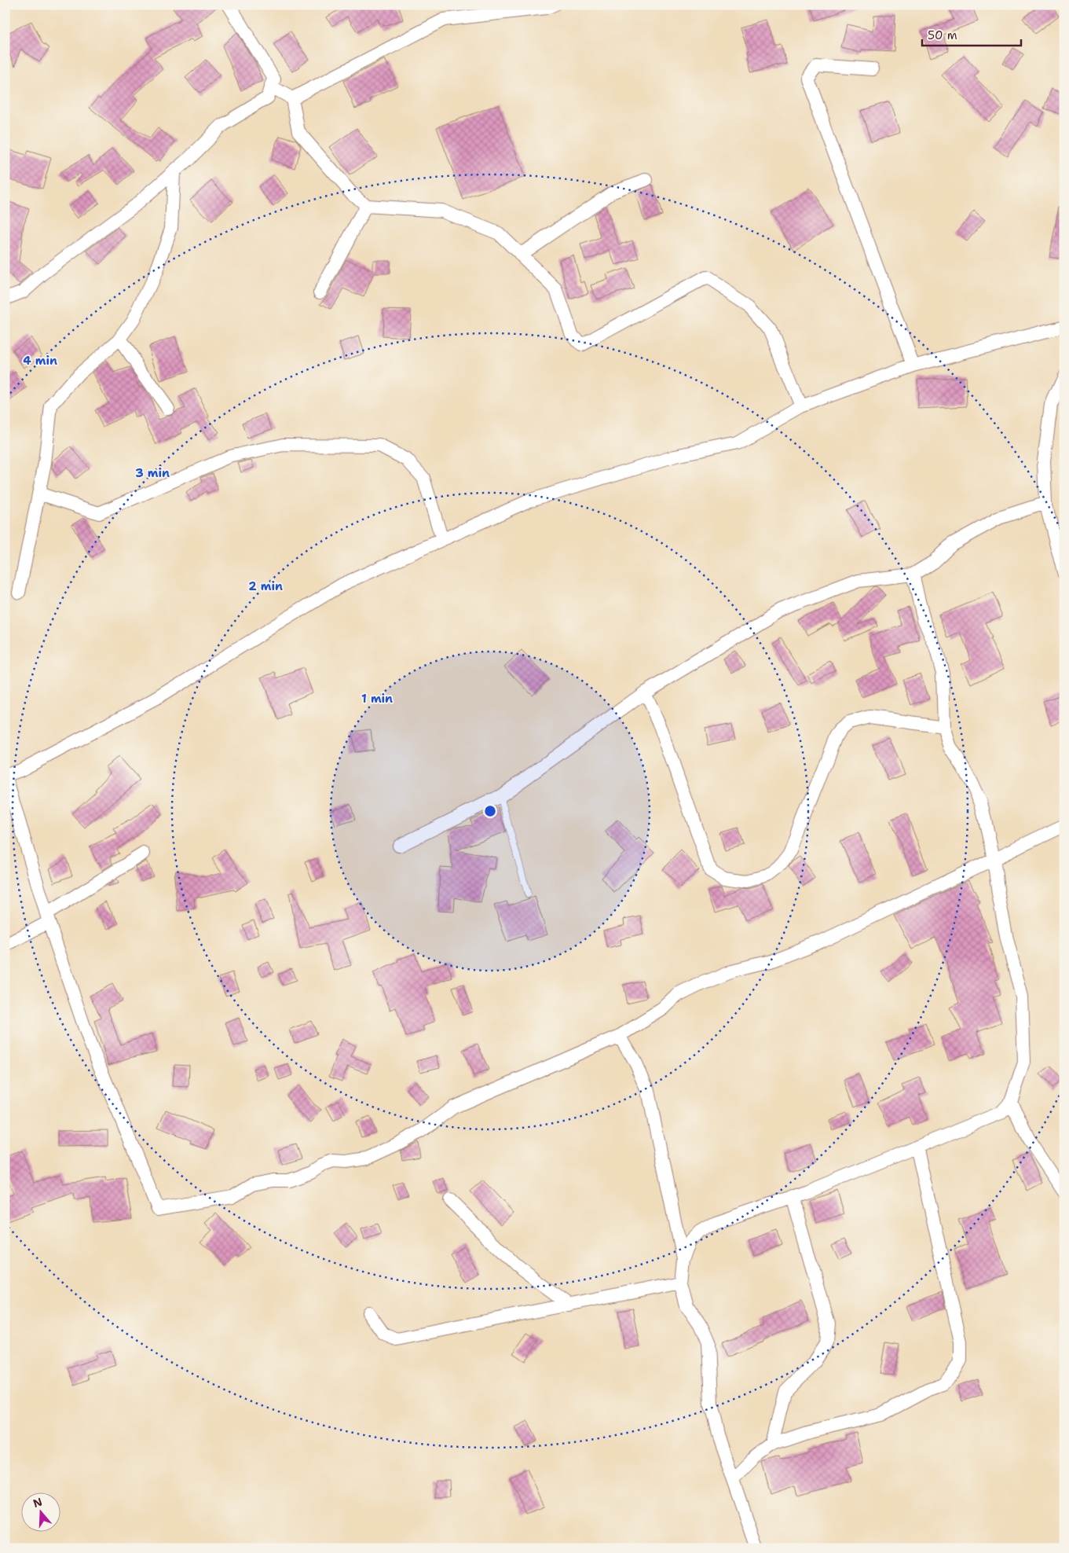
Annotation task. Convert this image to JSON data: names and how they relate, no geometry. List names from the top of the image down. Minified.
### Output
{"scale_bar":"50 m","north":"top","rings":["4 min","3 min","2 min","1 min"]}
